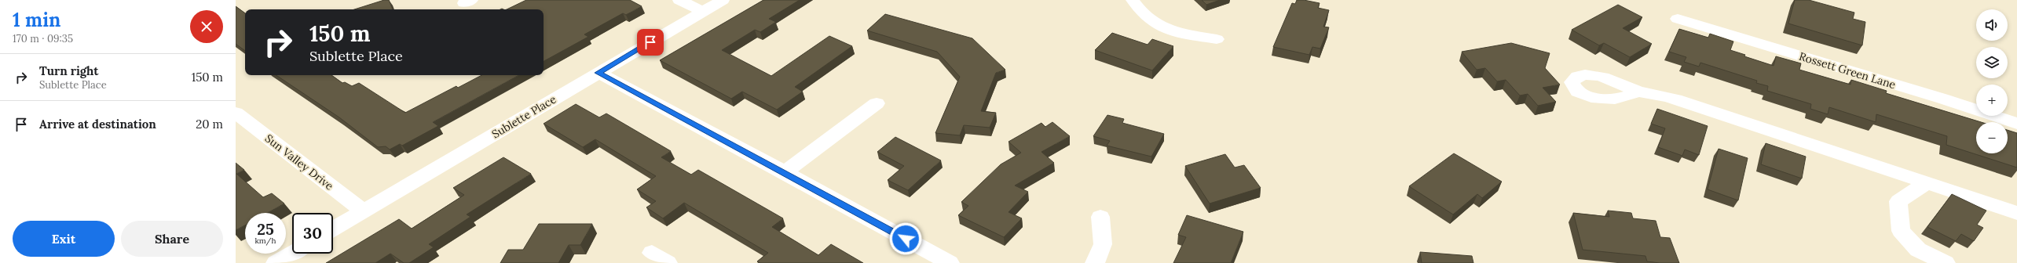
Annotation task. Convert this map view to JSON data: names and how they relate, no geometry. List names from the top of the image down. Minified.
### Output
{"streets":{"street":["Rossett Green Lane","Sublette Place","Sun Valley Drive"]},"crossings":[["Sublette Place","Sun Valley Drive"]],"page":{"heading":["1 min","170 m · 09:35"],"map_buttons":["+","−"],"turn":["150 m","Sublette Place"],"list":[{"name":"Turn right","note":"Sublette Place","value":"150 m"},{"name":"Arrive at destination","value":"20 m"}],"speed":"25 km/h","limit":"30","buttons":["Exit","Share"]}}
